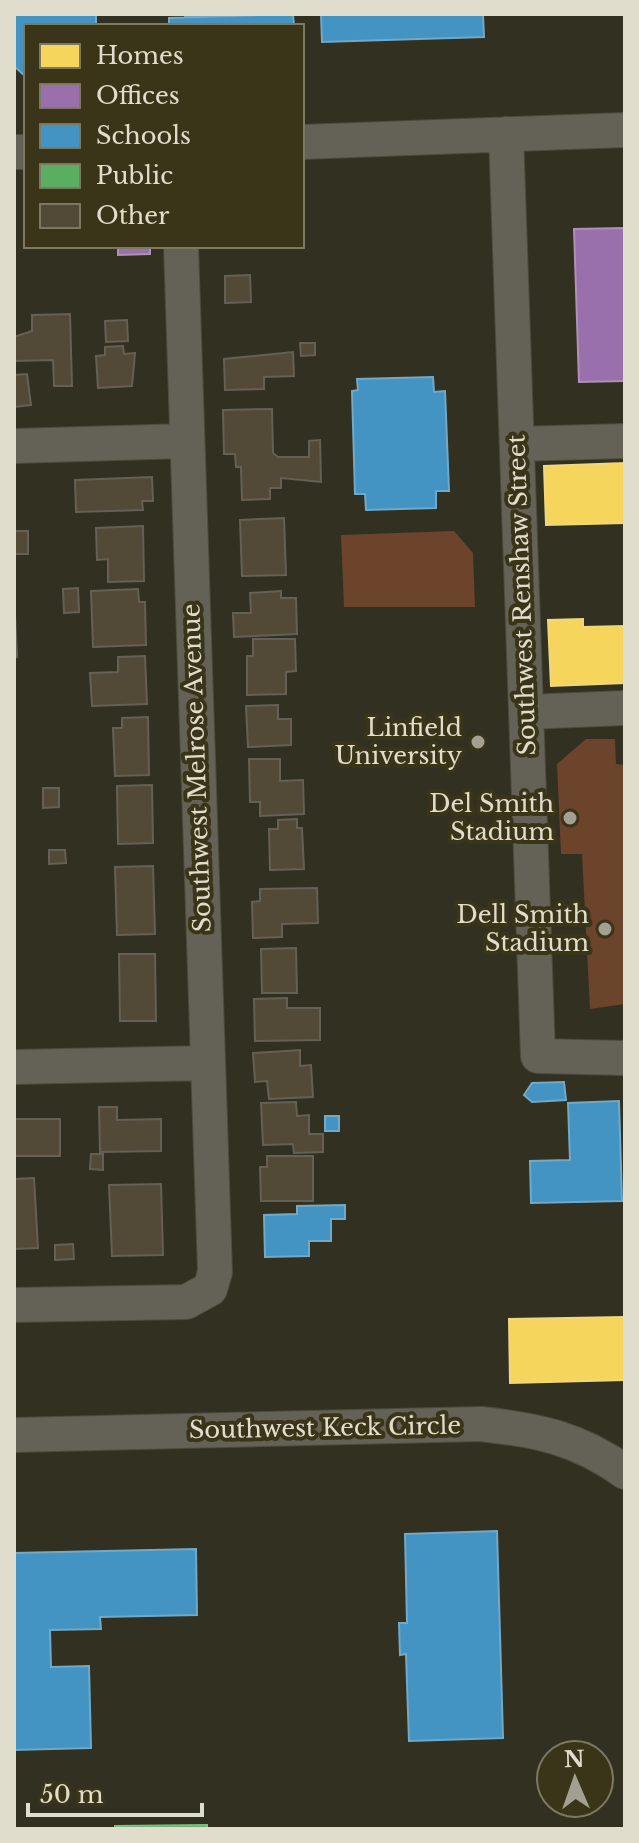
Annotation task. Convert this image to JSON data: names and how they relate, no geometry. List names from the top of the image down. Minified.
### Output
{"streets":{"street":["Southwest Renshaw Street","Southwest Melrose Avenue","Southwest Keck Circle"]},"places":["Linfield University","Del Smith Stadium","Dell Smith Stadium"],"legend":["Homes","Offices","Schools","Public","Other"],"scale_bar":"50 m","north":"top"}
